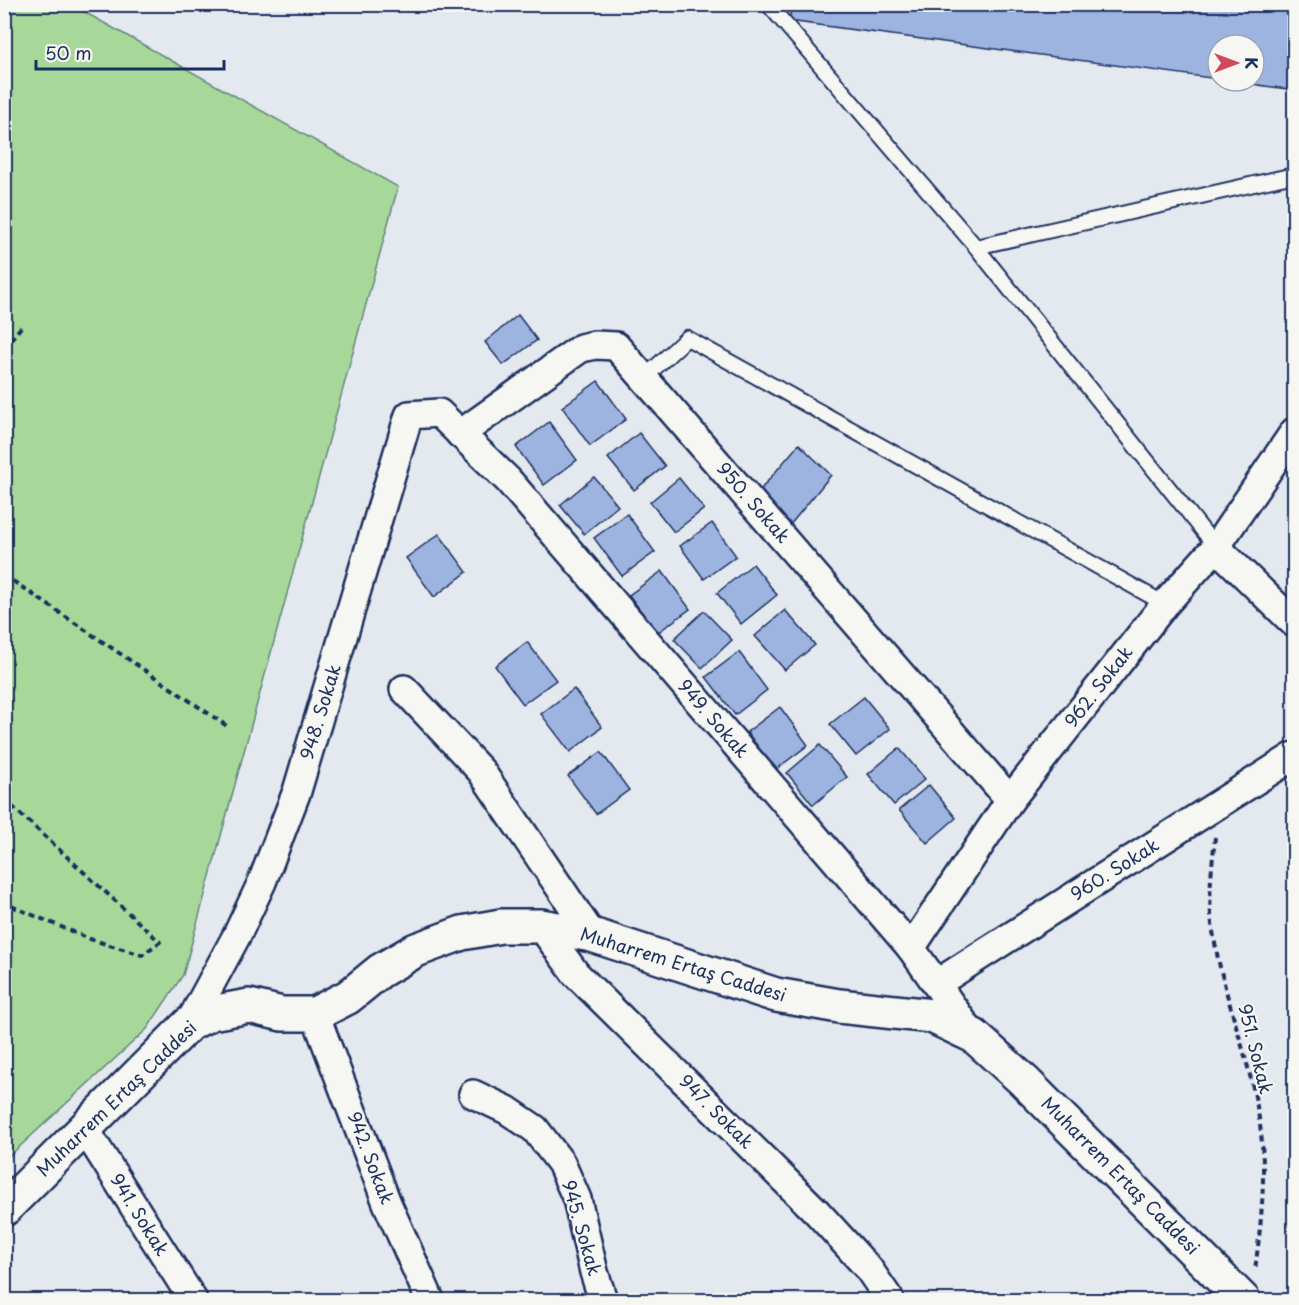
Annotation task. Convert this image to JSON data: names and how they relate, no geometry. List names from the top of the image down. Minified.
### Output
{"streets":{"street":["950. Sokak","962. Sokak","948. Sokak","949. Sokak","960. Sokak","Muharrem Ertaş Caddesi","947. Sokak","942. Sokak","941. Sokak","945. Sokak"],"path":["951. Sokak"]},"crossings":[["950. Sokak","962. Sokak"],["950. Sokak","949. Sokak"],["962. Sokak","949. Sokak"],["948. Sokak","949. Sokak"],["948. Sokak","Muharrem Ertaş Caddesi"],["949. Sokak","960. Sokak"],["949. Sokak","Muharrem Ertaş Caddesi"],["960. Sokak","951. Sokak"],["Muharrem Ertaş Caddesi","951. Sokak"],["Muharrem Ertaş Caddesi","947. Sokak"],["Muharrem Ertaş Caddesi","942. Sokak"],["Muharrem Ertaş Caddesi","941. Sokak"]],"scale_bar":"50 m","north":"right"}
